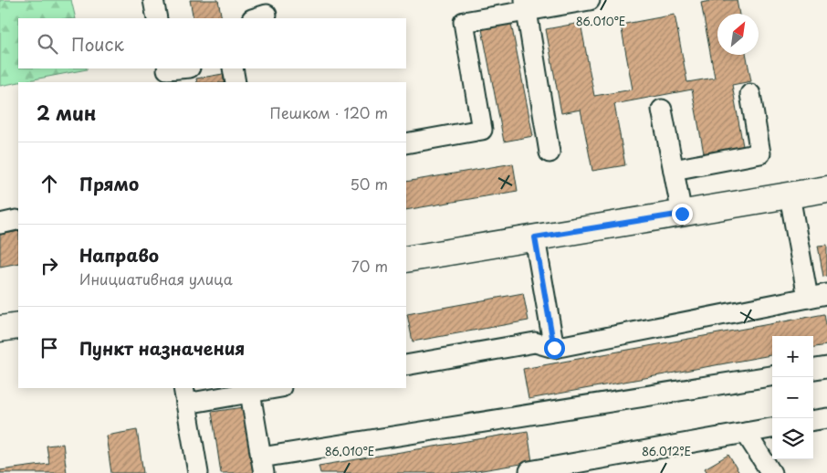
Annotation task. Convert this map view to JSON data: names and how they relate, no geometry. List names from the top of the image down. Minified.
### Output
{"north":"top right","page":{"search":"Поиск","heading":["2 мин","Пешком · 120 m"],"list":[["Прямо","50 m"],["Направо","Инициативная улица","70 m"],"Пункт назначения"],"map_buttons":["+","−"]},"coordinates":["86.010°E","86.012°E"]}
